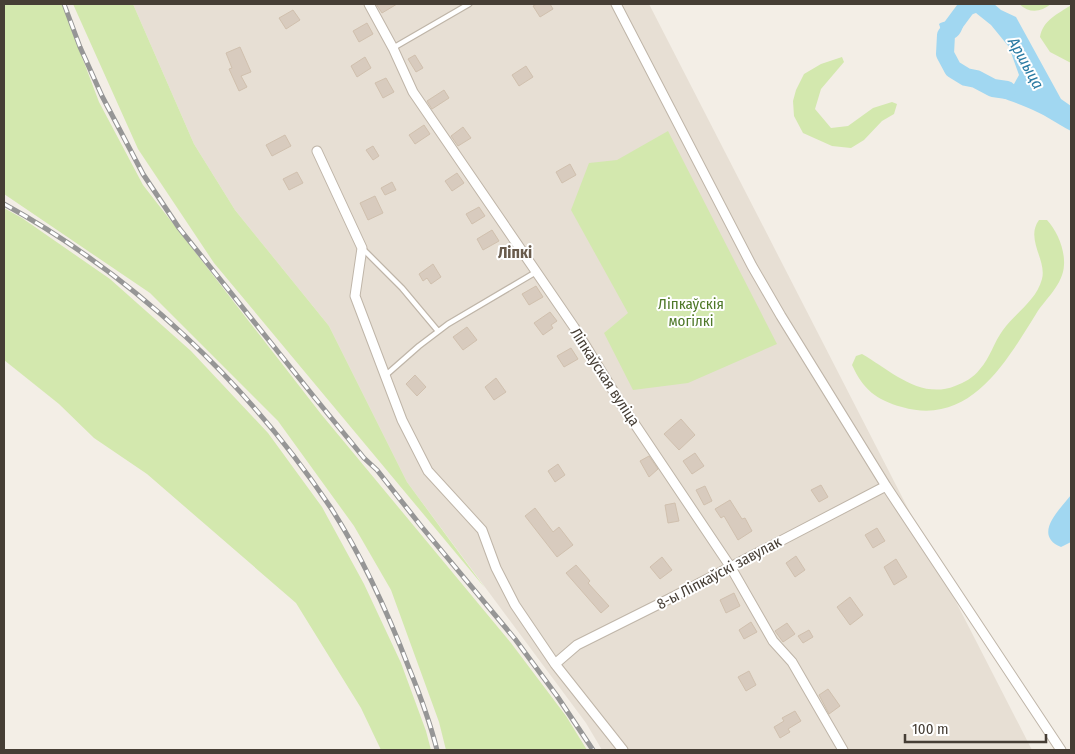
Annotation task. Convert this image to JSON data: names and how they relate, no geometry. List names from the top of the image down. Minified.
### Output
{"streets":{"street":["Ліпкаўская вуліца","8-ы Ліпкаўскі завулак"]},"crossings":[["Ліпкаўская вуліца","8-ы Ліпкаўскі завулак"]],"districts":["Ліпкі"],"water":["Аршыца"],"parks":["Ліпкаўскія могілкі"],"scale_bar":"100 m"}
